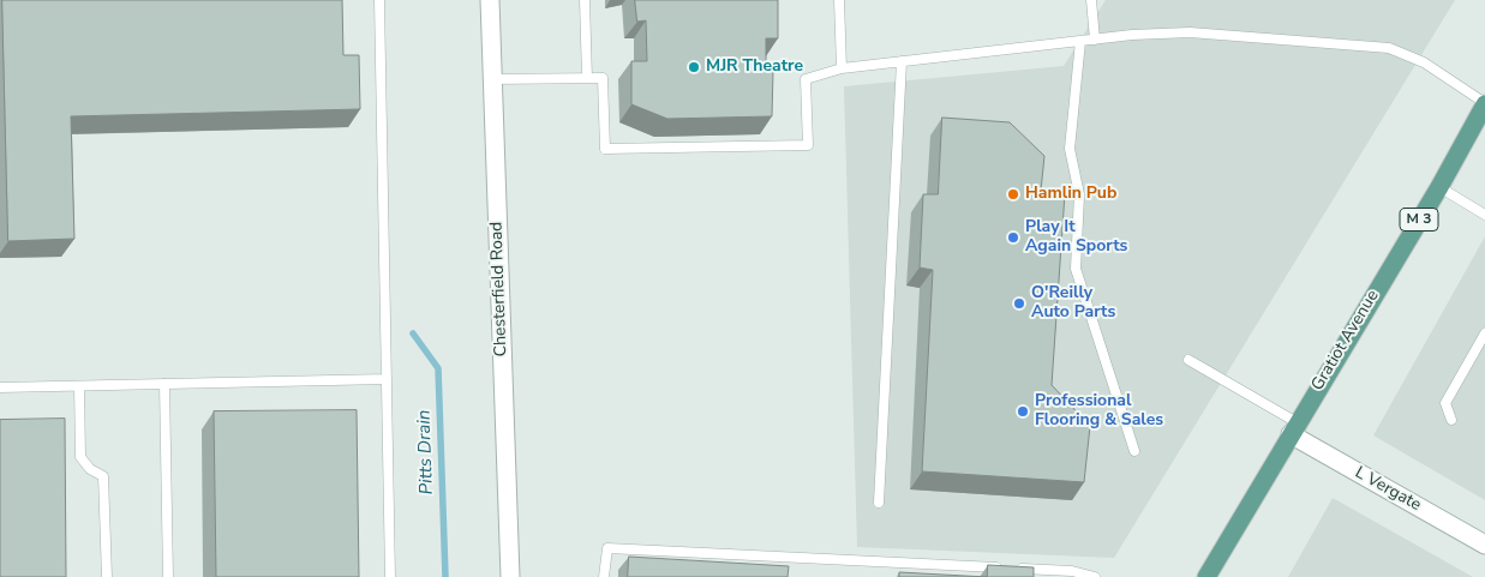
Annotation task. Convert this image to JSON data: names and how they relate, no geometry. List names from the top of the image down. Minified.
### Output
{"streets":{"main road":["M 3","Gratiot Avenue"],"street":["Chesterfield Road","L Vergate"]},"crossings":[["Gratiot Avenue","L Vergate"]],"water":["Pitts Drain"],"places":["MJR Theatre","Hamlin Pub","Play It Again Sports","O'Reilly Auto Parts","Professional Flooring & Sales"]}
